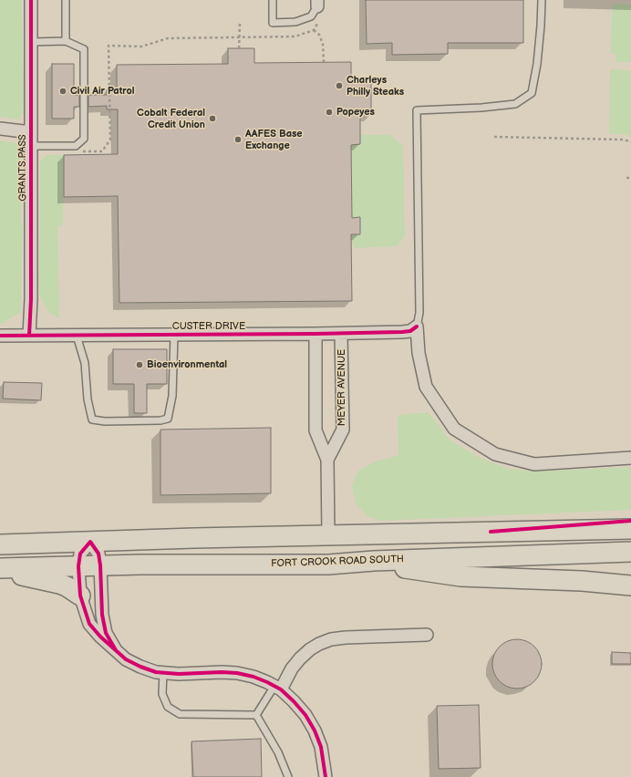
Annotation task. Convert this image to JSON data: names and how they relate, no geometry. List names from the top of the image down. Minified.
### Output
{"streets":{"main road":["FORT CROOK ROAD SOUTH"],"street":["GRANTS PASS","CUSTER DRIVE","MEYER AVENUE"]},"crossings":[["GRANTS PASS","CUSTER DRIVE"],["CUSTER DRIVE","MEYER AVENUE"]],"places":["Charleys Philly Steaks","Civil Air Patrol","Popeyes","Cobalt Federal Credit Union","AAFES Base Exchange","Bioenvironmental"]}
